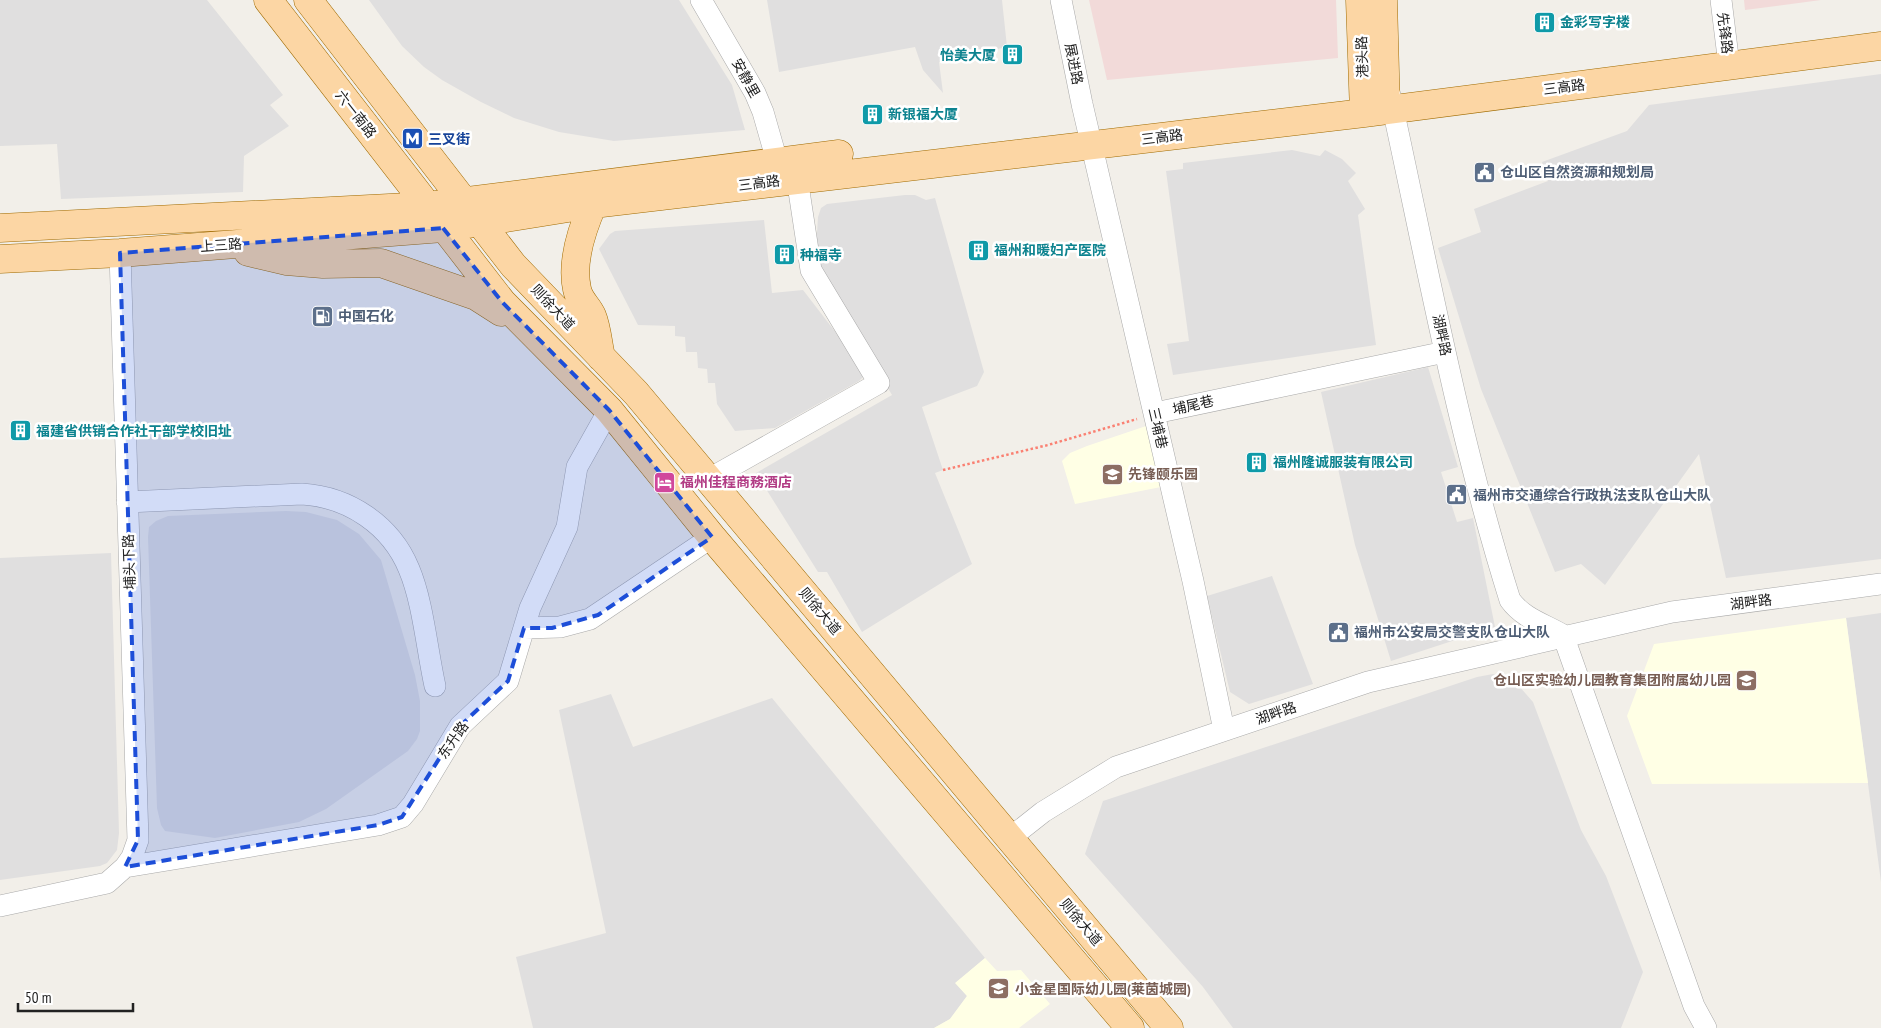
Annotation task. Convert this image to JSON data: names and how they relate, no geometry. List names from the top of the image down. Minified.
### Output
{"streets":{"main road":["港头路","三高路","六一南路","上三路","则徐大道"],"street":["先锋路","展进路","安静里","湖畔路","埔尾巷","三埔巷","埔头下路","东升路"]},"crossings":[["先锋路","三高路"],["港头路","三高路"],["港头路","湖畔路"],["展进路","三高路"],["展进路","三埔巷"],["安静里","三高路"],["安静里","则徐大道"],["三高路","六一南路"],["三高路","上三路"],["三高路","则徐大道"],["三高路","湖畔路"],["三高路","三埔巷"],["六一南路","上三路"],["上三路","埔头下路"],["则徐大道","湖畔路"],["湖畔路","埔尾巷"],["湖畔路","三埔巷"],["埔尾巷","三埔巷"],["埔头下路","东升路"]],"places":{"building":["金彩写字楼","怡美大厦","新银福大厦","福州和暖妇产医院","种福寺","福建省供销合作社干部学校旧址","福州隆诚服装有限公司"],"metro station":["三叉街"],"public building":["仓山区自然资源和规划局","福州市交通综合行政执法支队仓山大队","福州市公安局交警支队仓山大队"],"fuel station":["中国石化"],"school or university":["先锋颐乐园","仓山区实验幼儿园教育集团附属幼儿园","小金星国际幼儿园(莱茵城园)"],"hotel":["福州佳程商務酒店"]},"scale_bar":"50 m"}
